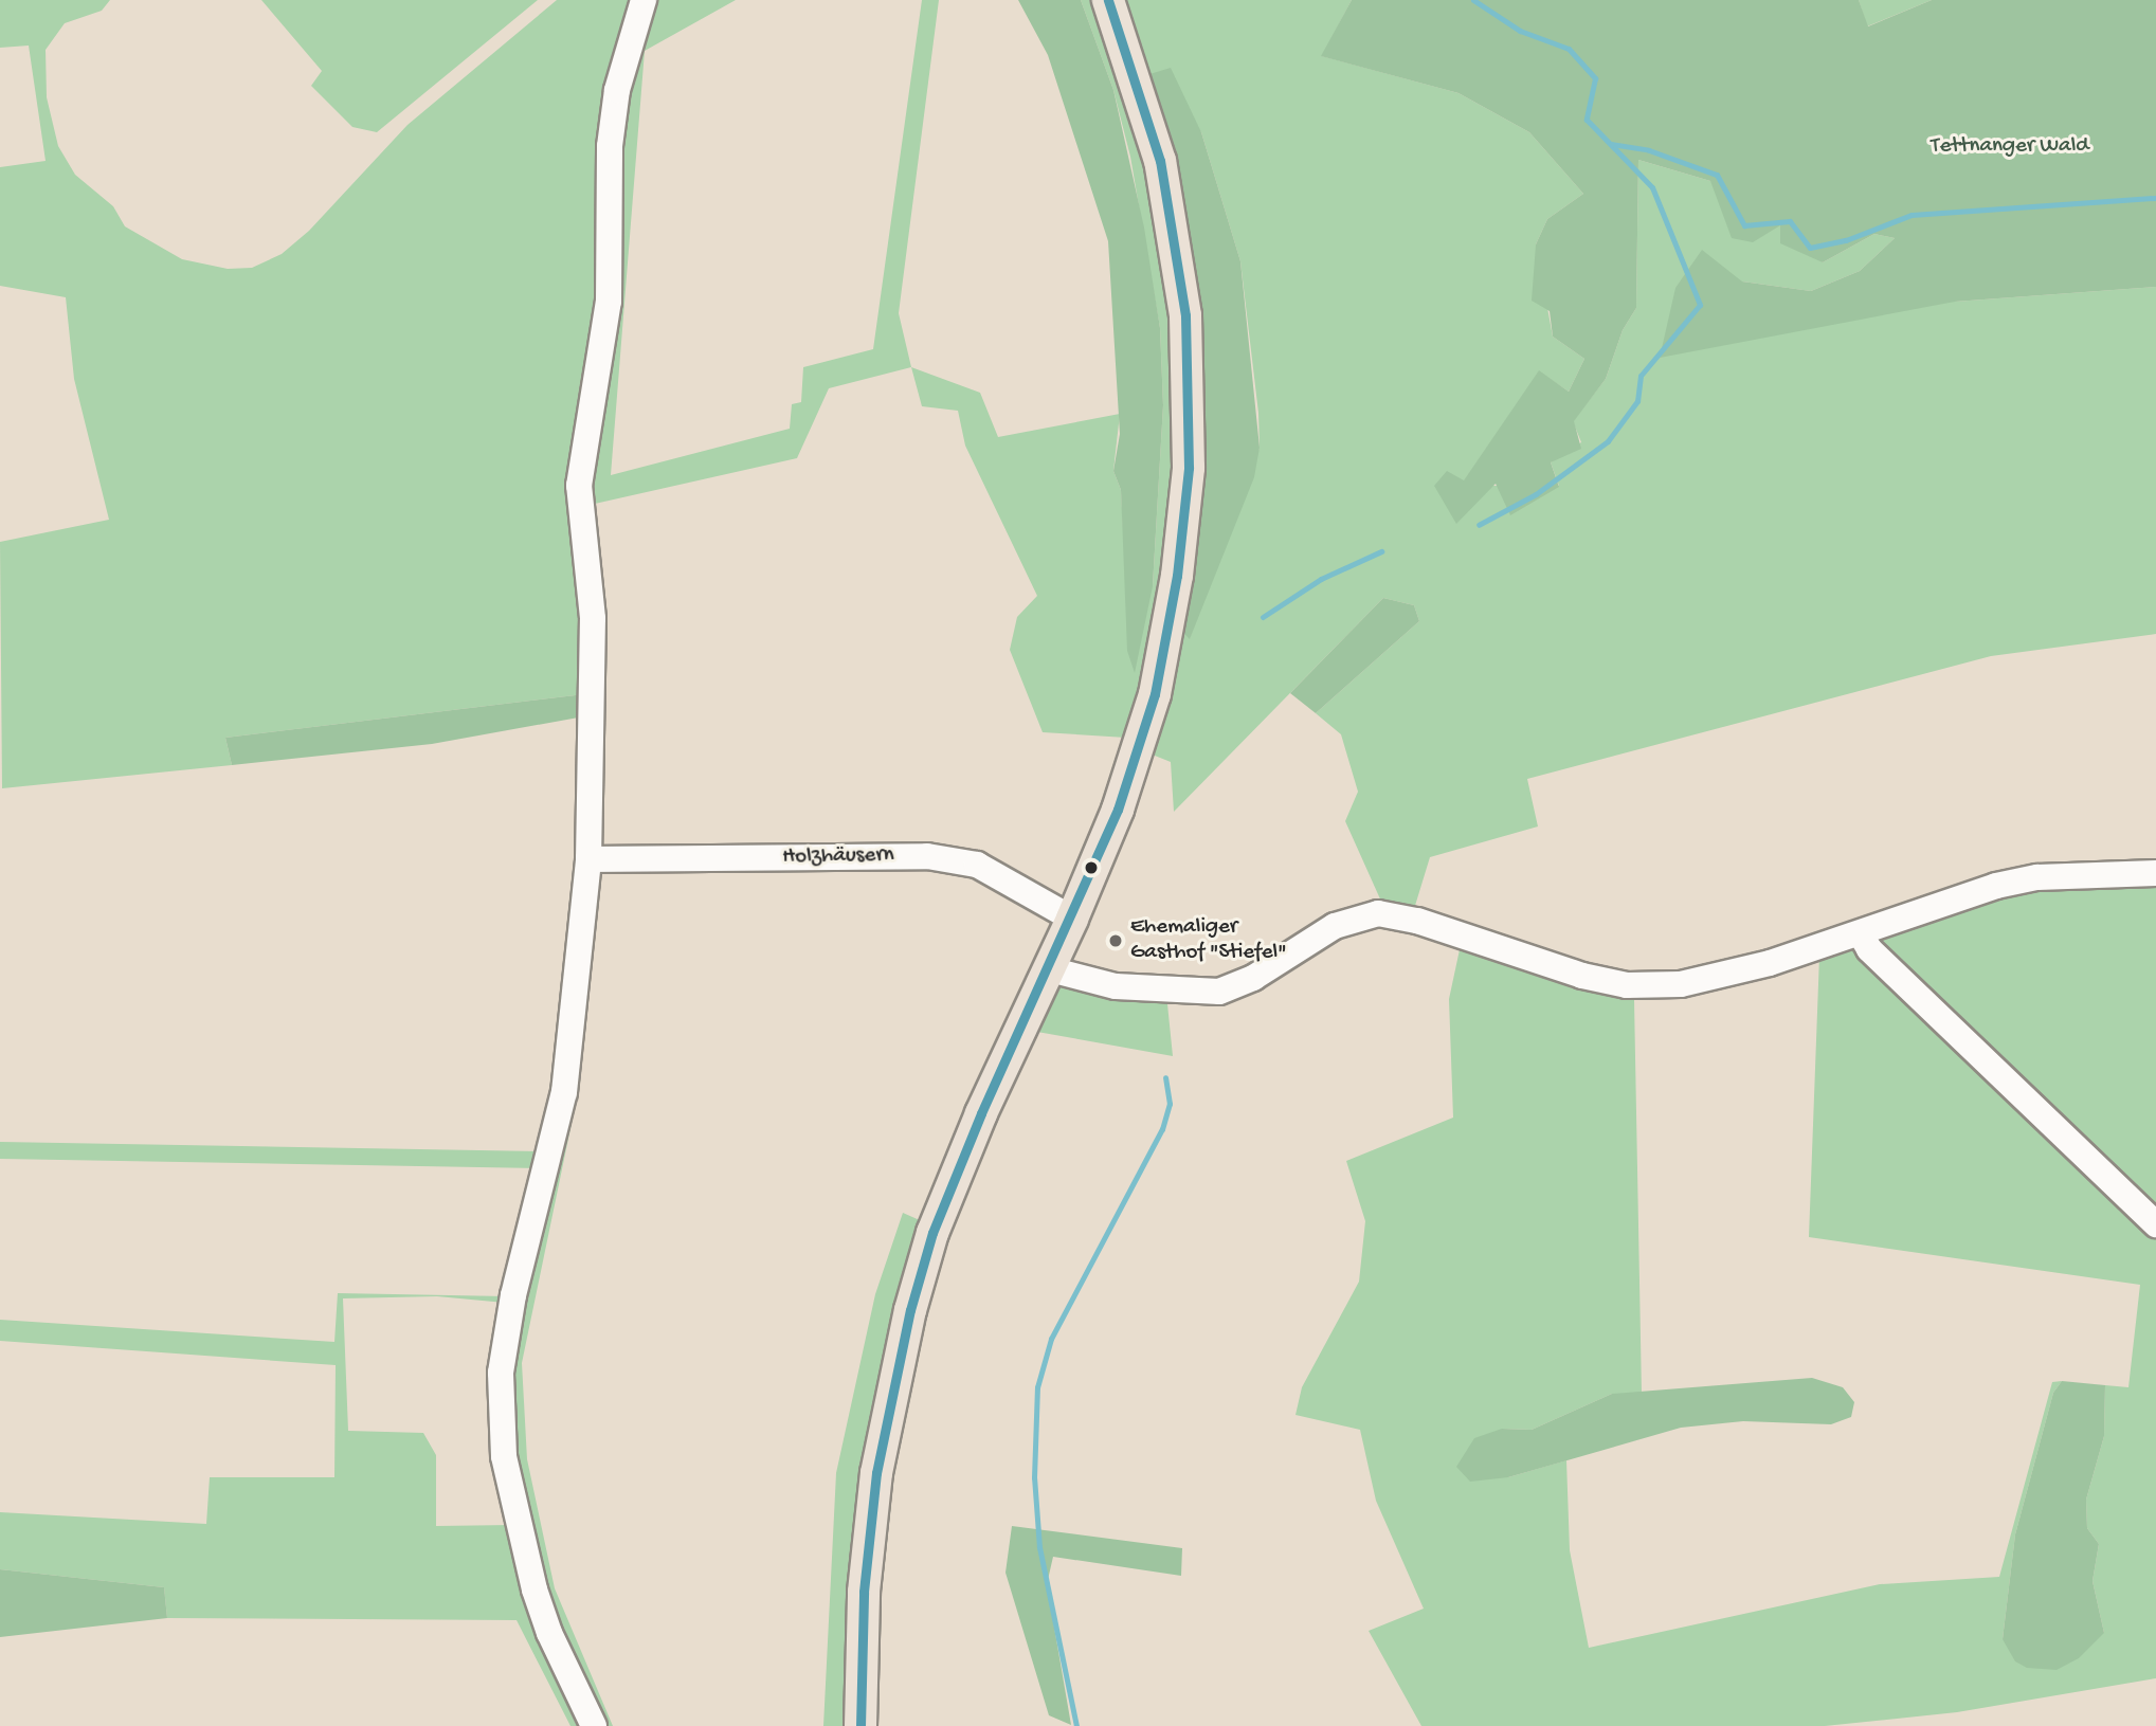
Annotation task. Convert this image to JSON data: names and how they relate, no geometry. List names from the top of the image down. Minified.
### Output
{"streets":{"street":["Holzhäusern"]},"parks":["Tettnanger Wald"],"places":["Ehemaliger Gasthof \"Stiefel\""]}
